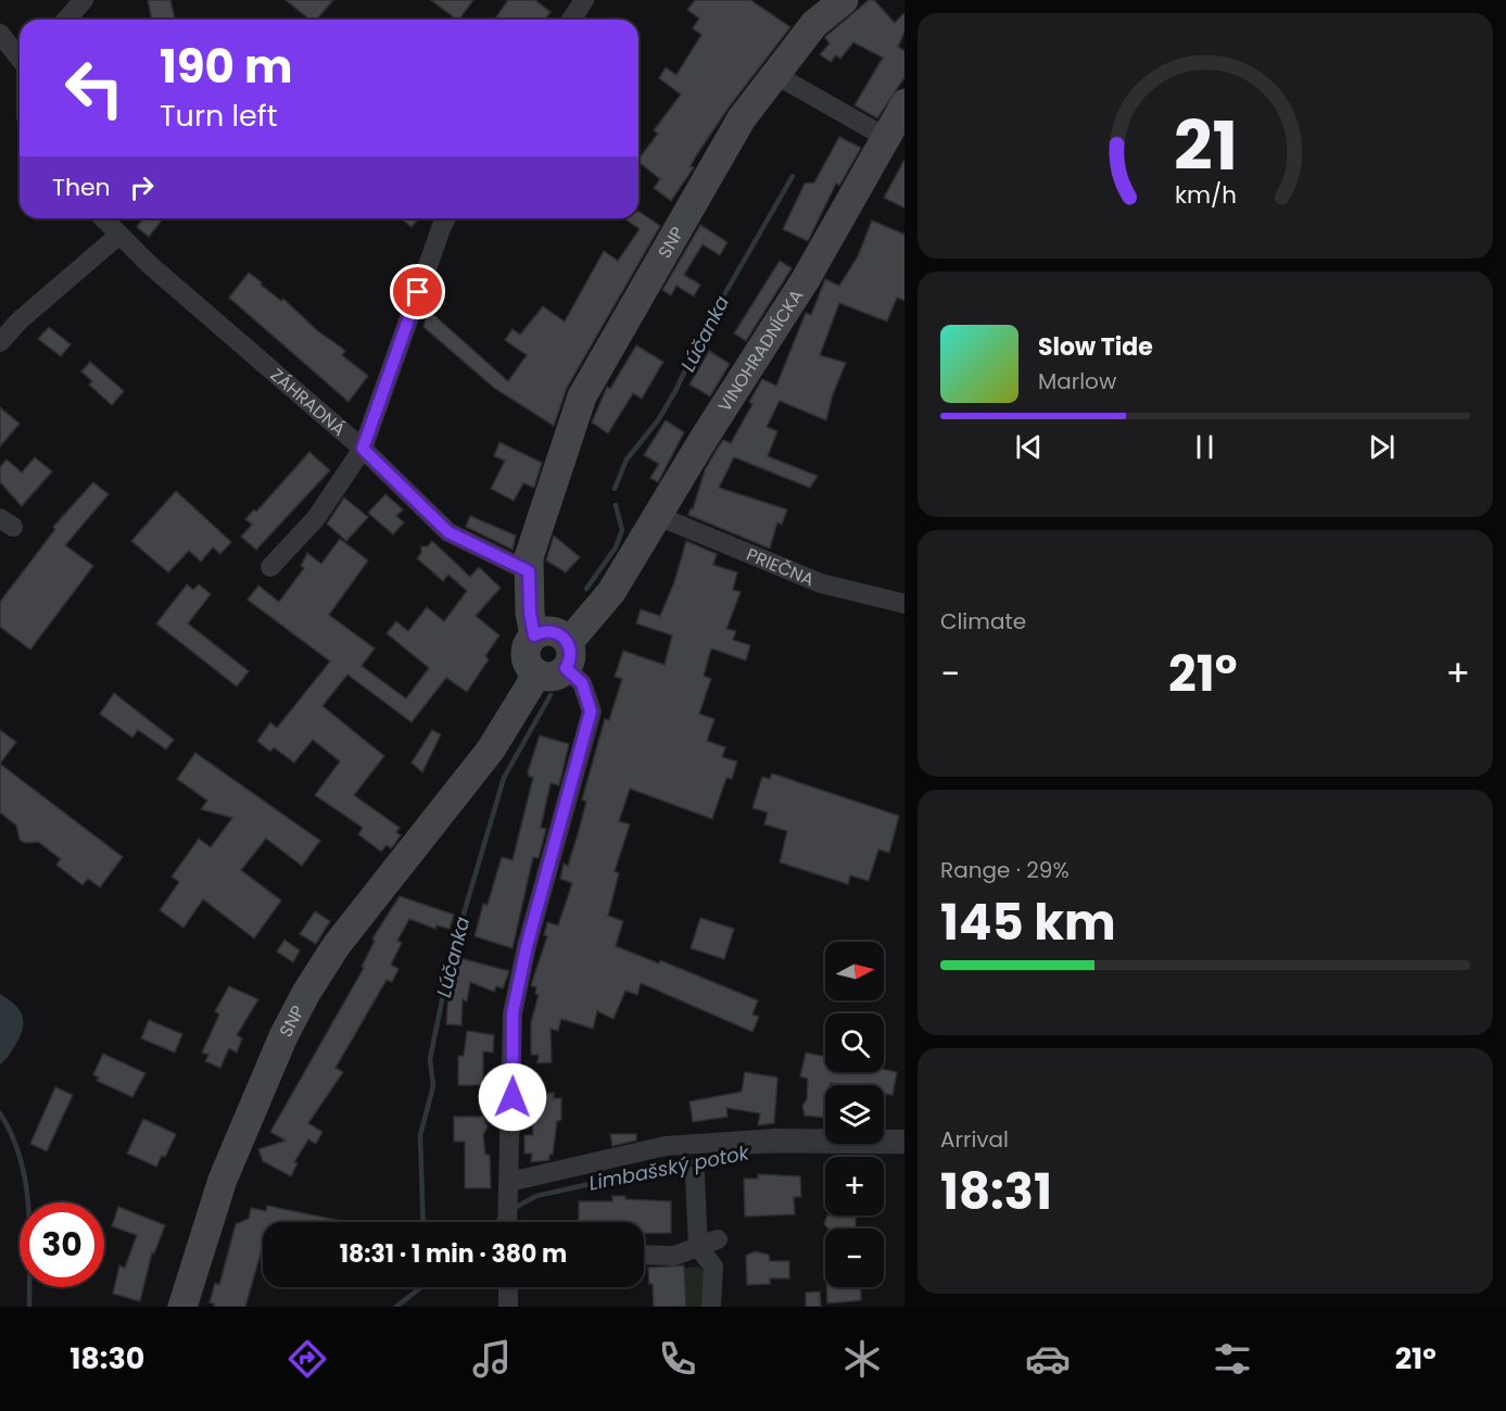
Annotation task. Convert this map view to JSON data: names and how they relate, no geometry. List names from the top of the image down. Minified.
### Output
{"streets":{"street":["SNP","VINOHRADNÍCKA","ZÁHRADNÁ","PRIEČNA"]},"crossings":[["SNP","VINOHRADNÍCKA"],["VINOHRADNÍCKA","PRIEČNA"]],"water":["Lúčanka","Limbašský potok"],"north":"right","page":{"turn":["190 m","Turn left"],"then":"Then","song":["Slow Tide","Marlow"],"tile":["Climate",["Range · 29%","145 km"],["Arrival","18:31"]],"heat":["−","21°","+"],"map_buttons":["+","−"],"limit":"30","trip":"18:31 · 1 min · 380 m","tabs":["18:30","21°"],"gauge":["21","km/h"]}}
